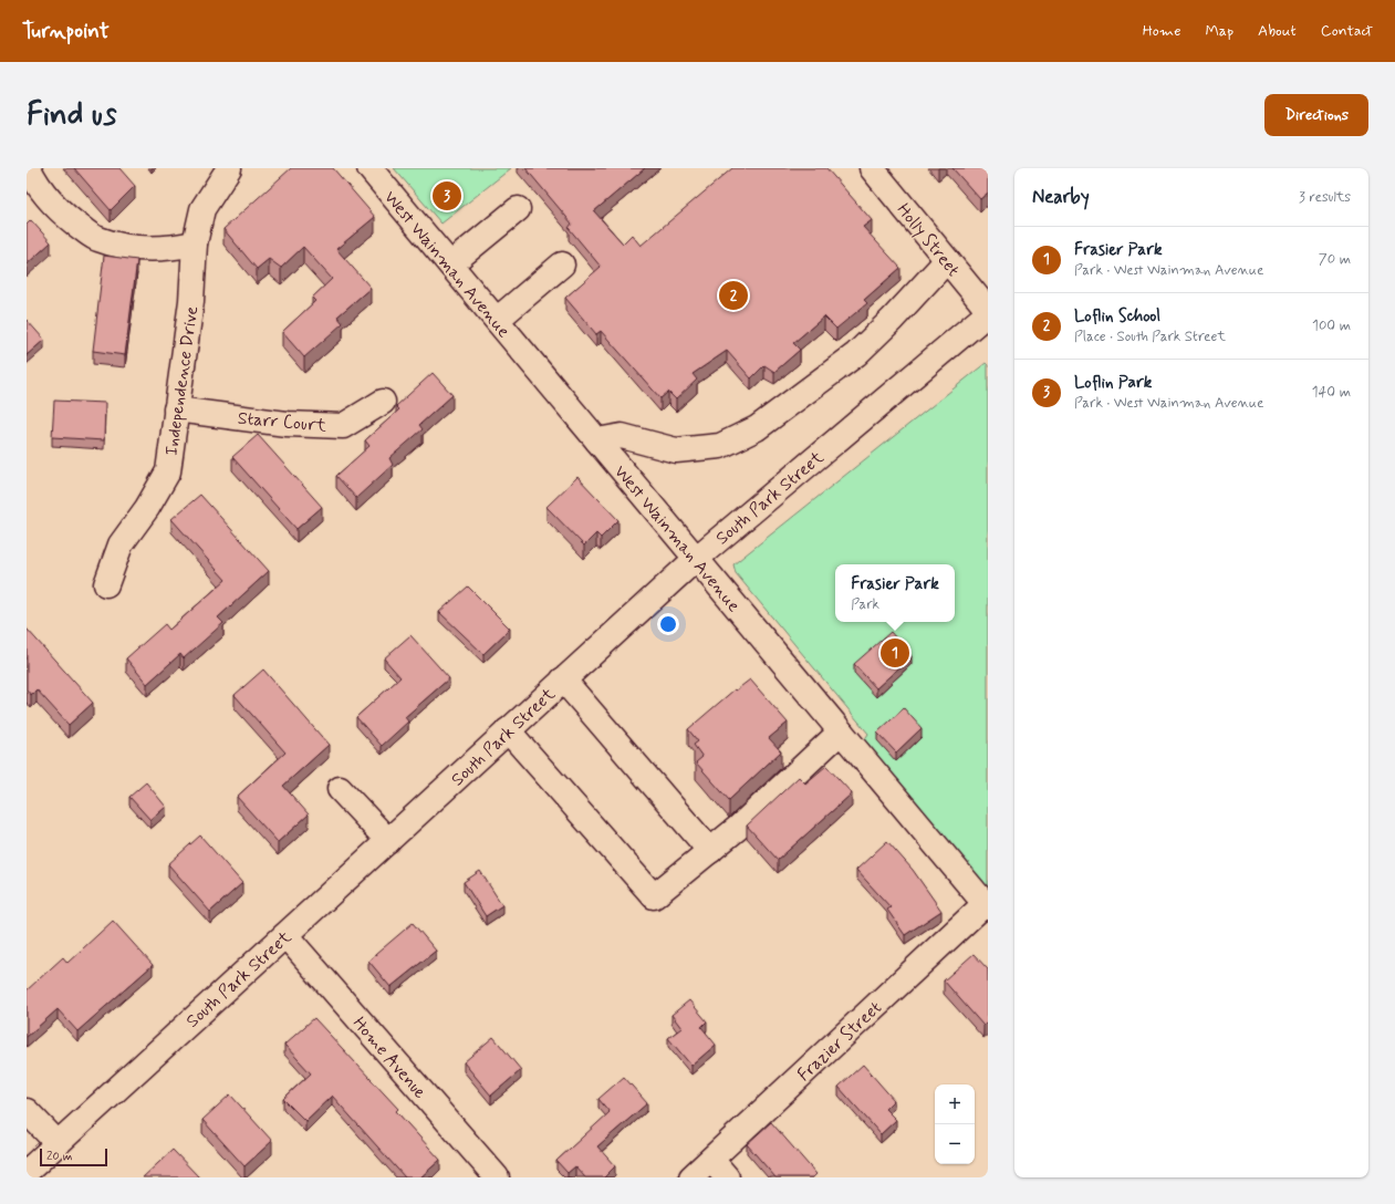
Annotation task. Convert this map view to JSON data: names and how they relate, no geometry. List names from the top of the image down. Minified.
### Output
{"streets":{"street":["Holly Street","West Wainman Avenue","Independence Drive","Starr Court","South Park Street","Frazier Street","Home Avenue"]},"crossings":[["Holly Street","South Park Street"],["West Wainman Avenue","South Park Street"],["West Wainman Avenue","Frazier Street"],["Independence Drive","Starr Court"],["South Park Street","Home Avenue"]],"scale_bar":"20 m","page":{"header":"Turnpoint","nav":["Home","Map","About","Contact"],"buttons":"Directions","title":"Find us","heading":["Nearby","3 results"],"pins":["3","2","1"],"list":[{"mark":"1","name":"Frasier Park","note":"Park · West Wainman Avenue","value":"70 m"},{"mark":"2","name":"Loflin School","note":"Place · South Park Street","value":"100 m"},{"mark":"3","name":"Loflin Park","note":"Park · West Wainman Avenue","value":"140 m"}],"popup":["Frasier Park","Park"],"map_buttons":["+","−"],"scale":"20 m"}}
